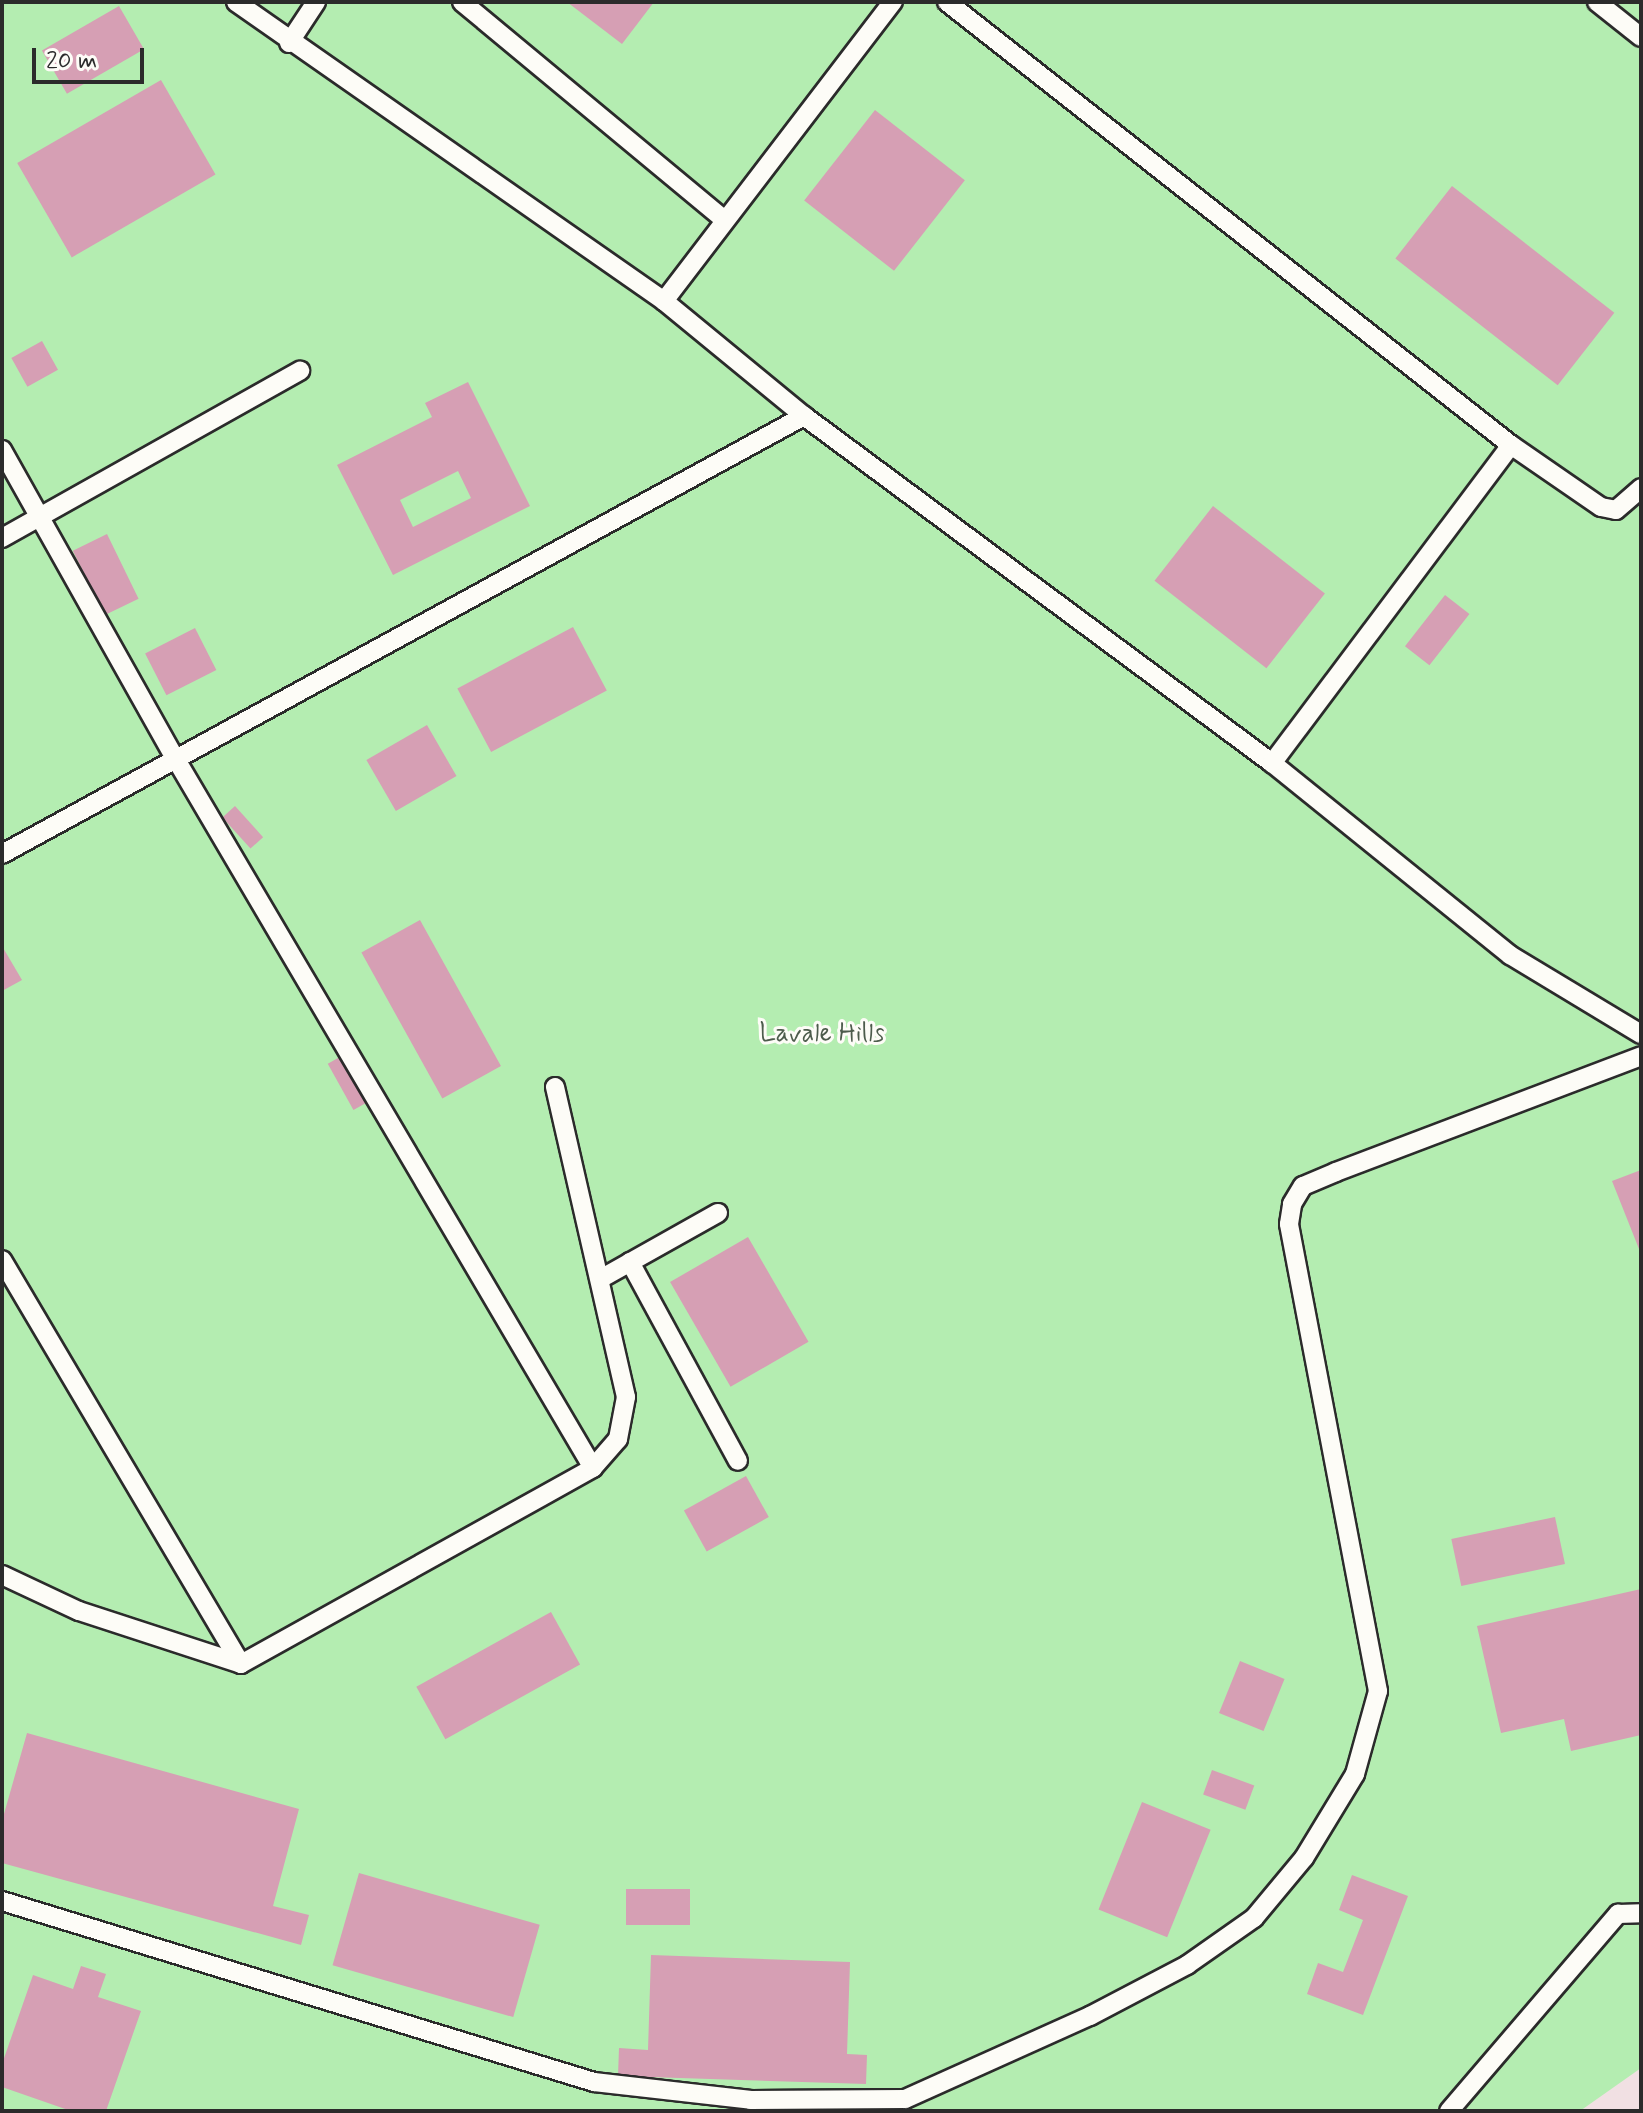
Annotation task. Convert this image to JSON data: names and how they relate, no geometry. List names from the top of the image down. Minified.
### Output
{"parks":["Lavale Hills"],"scale_bar":"20 m"}
